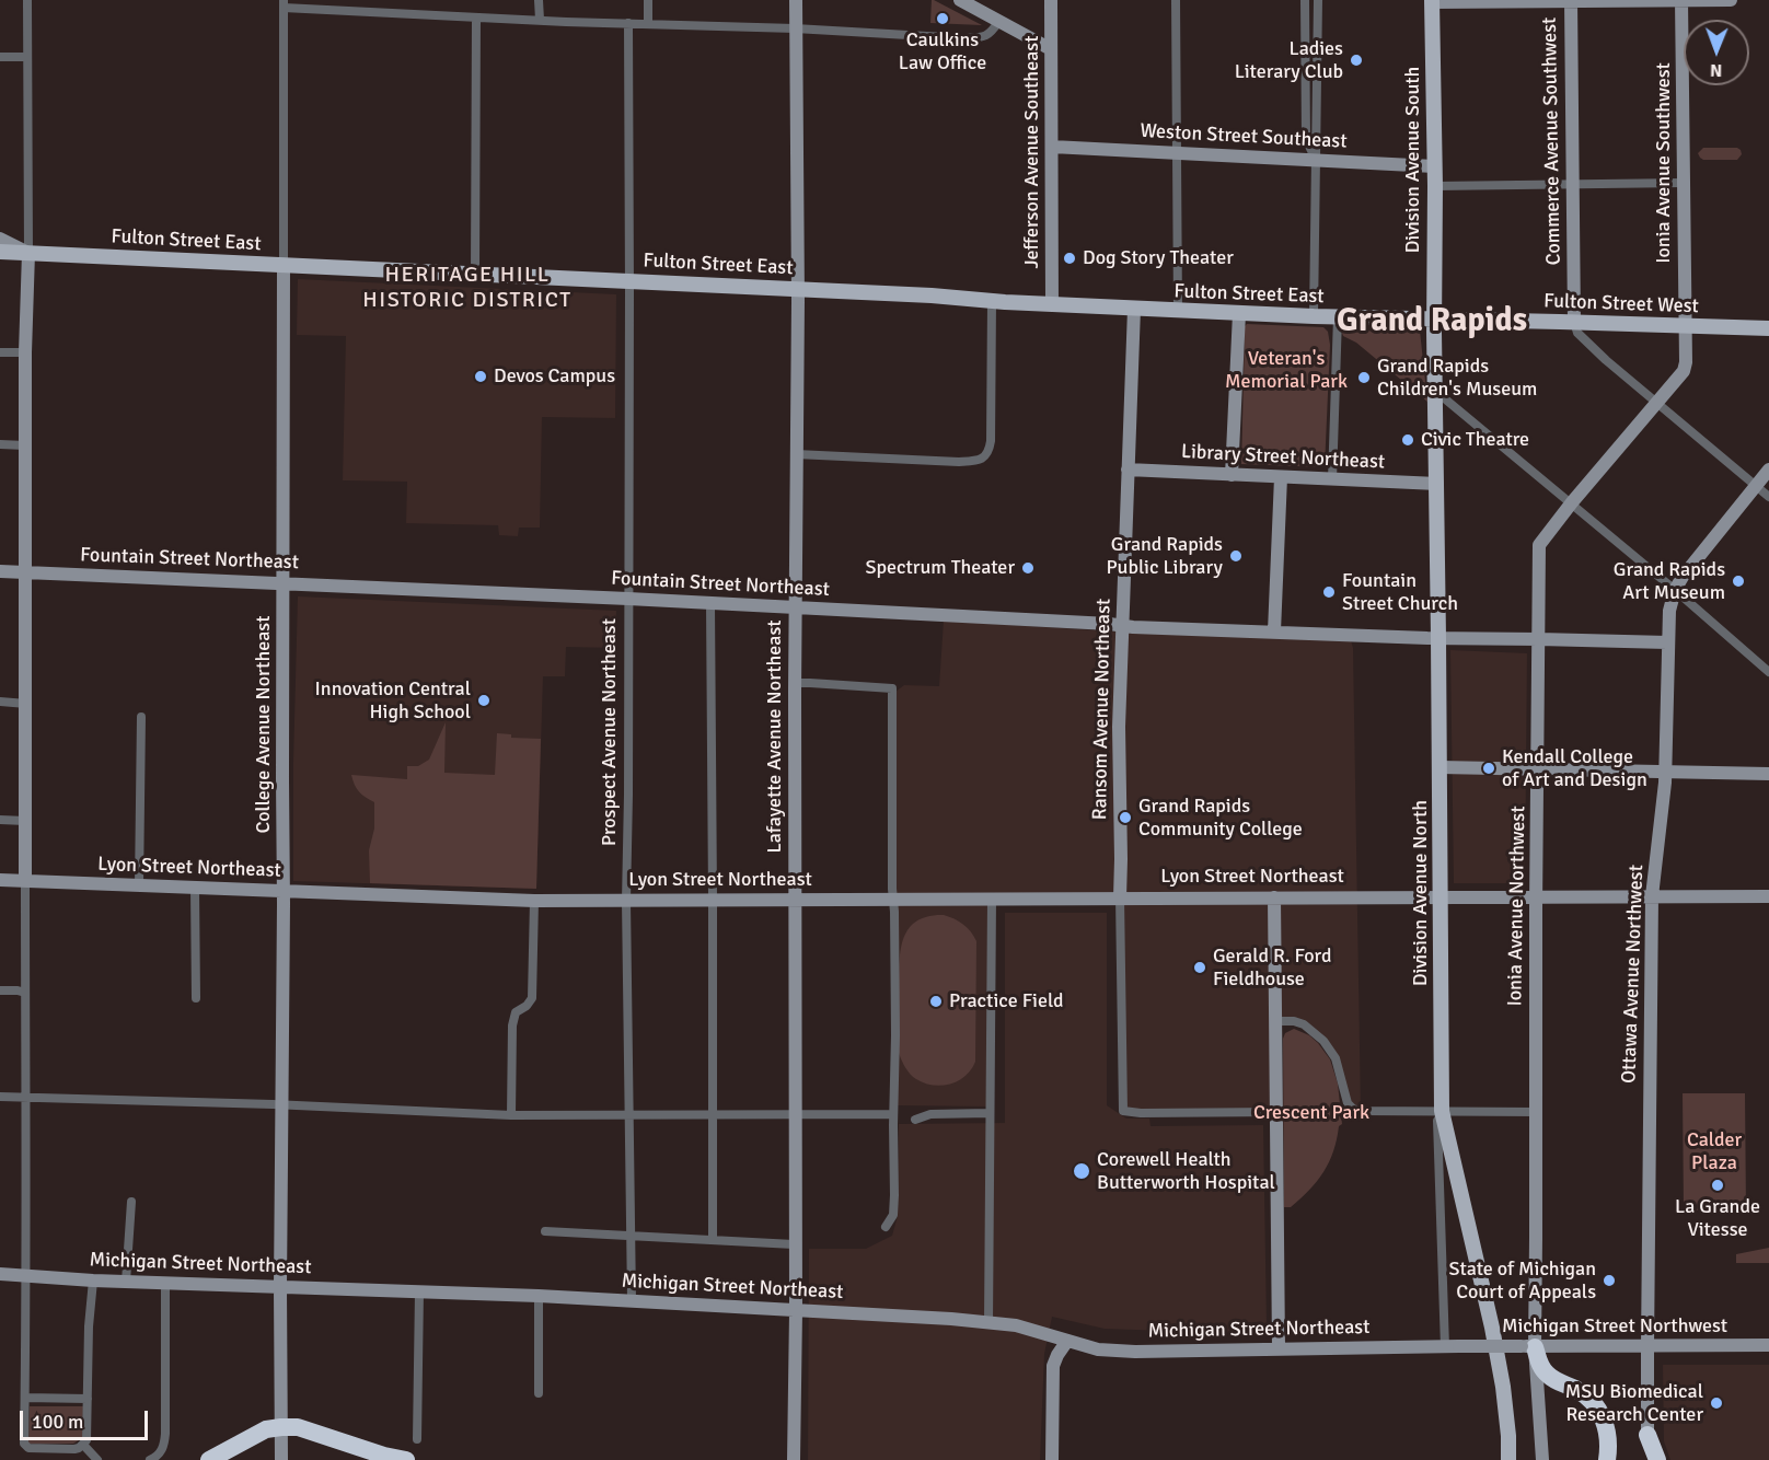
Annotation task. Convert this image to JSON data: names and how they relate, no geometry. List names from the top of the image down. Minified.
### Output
{"streets":{"main road":["Division Avenue South","Fulton Street East","Fulton Street West","Division Avenue North"],"street":["Weston Street Southeast","Commerce Avenue Southwest","Jefferson Avenue Southeast","Ionia Avenue Southwest","Library Street Northeast","Fountain Street Northeast","Ransom Avenue Northeast","College Avenue Northeast","Prospect Avenue Northeast","Lafayette Avenue Northeast","Lyon Street Northeast","Ionia Avenue Northwest","Ottawa Avenue Northwest","Michigan Street Northeast","Michigan Street Northwest"]},"crossings":[["Weston Street Southeast","Jefferson Avenue Southeast"],["Weston Street Southeast","Division Avenue South"],["Commerce Avenue Southwest","Fulton Street West"],["Jefferson Avenue Southeast","Fulton Street East"],["Division Avenue South","Fulton Street East"],["Division Avenue South","Fulton Street West"],["Division Avenue South","Division Avenue North"],["Ionia Avenue Southwest","Fulton Street West"],["Ionia Avenue Southwest","Ionia Avenue Northwest"],["Fulton Street East","Fulton Street West"],["Fulton Street East","Ransom Avenue Northeast"],["Fulton Street East","College Avenue Northeast"],["Fulton Street East","Prospect Avenue Northeast"],["Fulton Street East","Lafayette Avenue Northeast"],["Fulton Street East","Division Avenue North"],["Fulton Street West","Division Avenue North"],["Fulton Street West","Ionia Avenue Northwest"],["Library Street Northeast","Ransom Avenue Northeast"],["Library Street Northeast","Division Avenue North"],["Fountain Street Northeast","Ransom Avenue Northeast"],["Fountain Street Northeast","College Avenue Northeast"],["Fountain Street Northeast","Prospect Avenue Northeast"],["Fountain Street Northeast","Lafayette Avenue Northeast"],["Fountain Street Northeast","Division Avenue North"],["Fountain Street Northeast","Ionia Avenue Northwest"],["Fountain Street Northeast","Ottawa Avenue Northwest"],["Ransom Avenue Northeast","Lyon Street Northeast"],["College Avenue Northeast","Lyon Street Northeast"],["College Avenue Northeast","Michigan Street Northeast"],["Prospect Avenue Northeast","Lyon Street Northeast"],["Prospect Avenue Northeast","Michigan Street Northeast"],["Lafayette Avenue Northeast","Lyon Street Northeast"],["Lafayette Avenue Northeast","Michigan Street Northeast"],["Lyon Street Northeast","Division Avenue North"],["Lyon Street Northeast","Ionia Avenue Northwest"],["Lyon Street Northeast","Ottawa Avenue Northwest"],["Ionia Avenue Northwest","Michigan Street Northwest"],["Ottawa Avenue Northwest","Michigan Street Northwest"],["Michigan Street Northeast","Michigan Street Northwest"]],"districts":["HERITAGE HILL HISTORIC DISTRICT","Grand Rapids"],"parks":["Veteran's Memorial Park","Crescent Park","Calder Plaza"],"places":["Caulkins Law Office","Ladies Literary Club","Dog Story Theater","Devos Campus","Grand Rapids Children's Museum","Civic Theatre","Grand Rapids Public Library","Spectrum Theater","Grand Rapids Art Museum","Fountain Street Church","Innovation Central High School","Kendall College of Art and Design","Grand Rapids Community College","Gerald R. Ford Fieldhouse","Practice Field","Corewell Health Butterworth Hospital","La Grande Vitesse","State of Michigan Court of Appeals","MSU Biomedical Research Center"],"scale_bar":"100 m","north":"bottom"}
